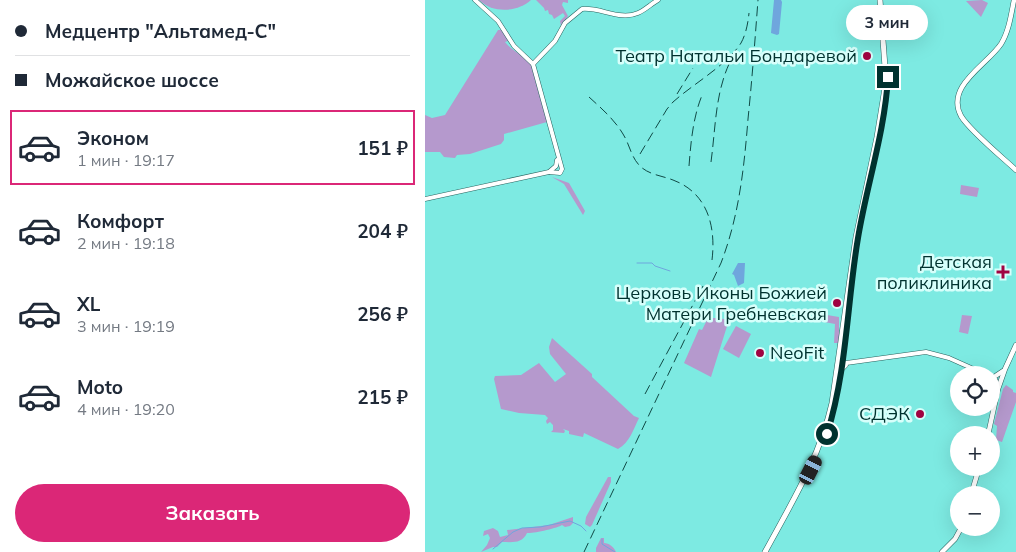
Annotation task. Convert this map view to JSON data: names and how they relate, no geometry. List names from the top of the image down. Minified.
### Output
{"places":{"other":["Театр Натальи Бондаревой","Церковь Иконы Божией Матери Гребневская","NeoFit","СДЭК"],"health":["Детская поликлиника"]},"page":{"banner":["Медцентр \"Альтамед-С\"","Можайское шоссе"],"bubble":"3 мин","list":[{"name":"Эконом","note":"1 мин · 19:17","value":"151 ₽"},{"name":"Комфорт","note":"2 мин · 19:18","value":"204 ₽"},{"name":"XL","note":"3 мин · 19:19","value":"256 ₽"},{"name":"Moto","note":"4 мин · 19:20","value":"215 ₽"}],"map_buttons":["+","−"],"buttons":"Заказать"}}
